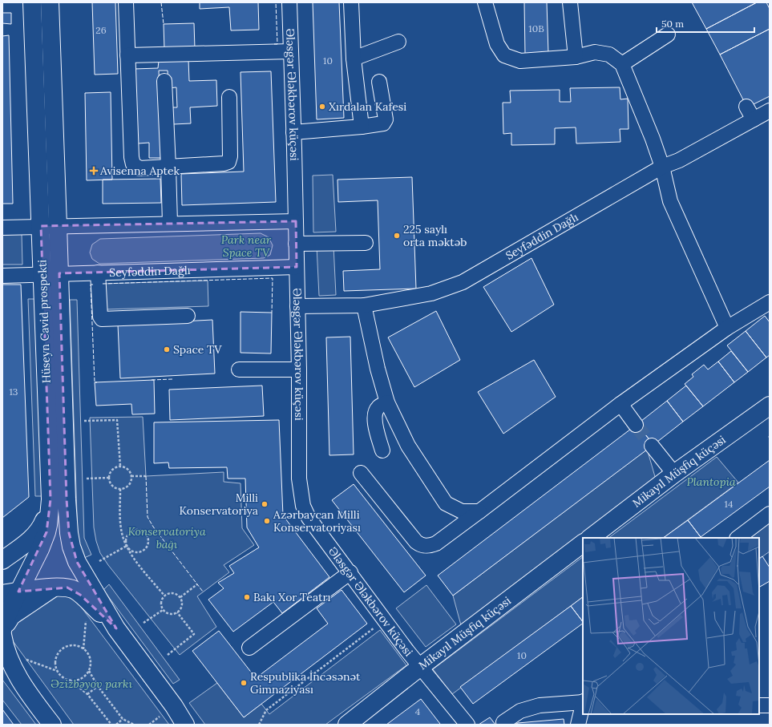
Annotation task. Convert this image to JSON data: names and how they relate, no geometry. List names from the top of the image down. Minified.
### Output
{"streets":{"main road":["Hüseyn Cavid prospekti","Mikayıl Müşfiq küçəsi"],"street":["Ələsgər Ələkbərov küçəsi","Seyfəddin Dağlı"]},"crossings":[["Ələsgər Ələkbərov küçəsi","Seyfəddin Dağlı"],["Ələsgər Ələkbərov küçəsi","Mikayıl Müşfiq küçəsi"],["Seyfəddin Dağlı","Hüseyn Cavid prospekti"]],"parks":["Park near Space TV","Plantopia","Konservatoriya bağı","Əzizbəyov parkı"],"places":{"other":["Xırdalan Kafesi","225 saylı orta məktəb","Space TV","Milli Konservatoriya","Azərbaycan Milli Konservatoriyası","Bakı Xor Teatrı","Respublika İncəsənət Gimnaziyası"],"health":["Avisenna Aptek"]},"house_numbers":["10B","26","10","13","14","10","4"],"scale_bar":"50 m"}
